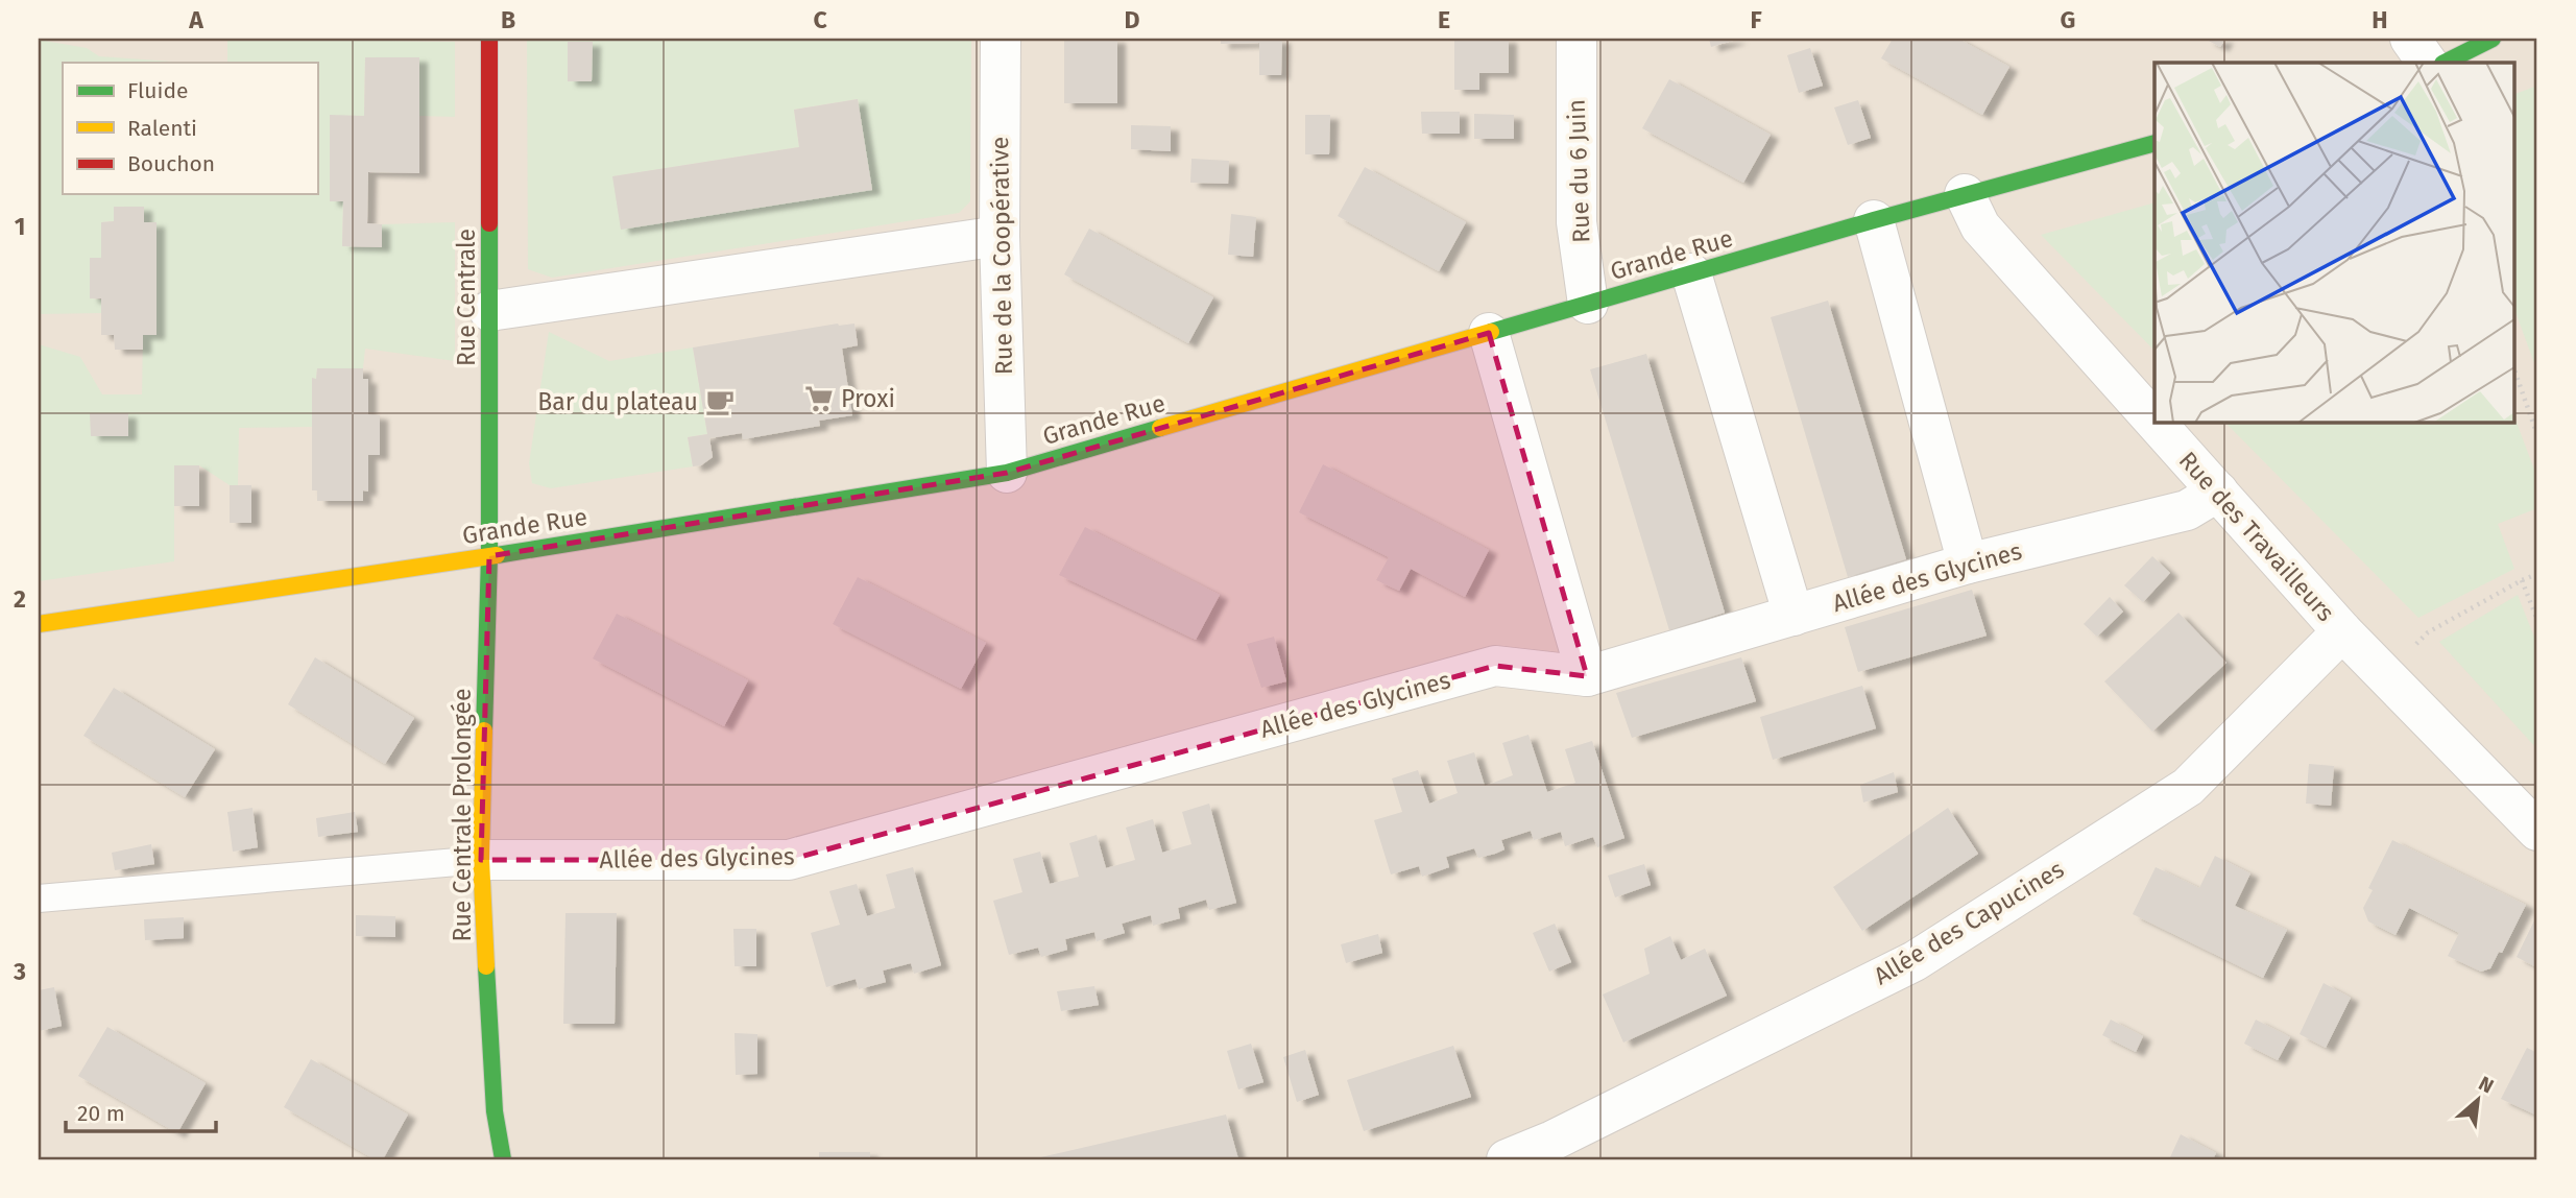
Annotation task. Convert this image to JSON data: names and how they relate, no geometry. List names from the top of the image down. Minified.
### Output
{"streets":{"street":["Rue du 6 Juin","Grande Rue","Rue de la Coopérative","Rue Centrale","Rue des Travailleurs","Allée des Glycines","Rue Centrale Prolongée","Allée des Capucines"]},"crossings":[["Rue du 6 Juin","Grande Rue"],["Grande Rue","Rue de la Coopérative"],["Grande Rue","Rue Centrale"],["Grande Rue","Rue des Travailleurs"],["Grande Rue","Rue Centrale Prolongée"],["Rue Centrale","Rue Centrale Prolongée"],["Rue des Travailleurs","Allée des Glycines"],["Rue des Travailleurs","Allée des Capucines"],["Allée des Glycines","Rue Centrale Prolongée"]],"places":{"supermarket":["Proxi"],"cafe":["Bar du plateau"]},"legend":["Fluide","Ralenti","Bouchon"],"scale_bar":"20 m","north":"top right","grid":{"columns":["A","B","C","D","E","F","G","H"],"rows":["1","2","3"]}}
